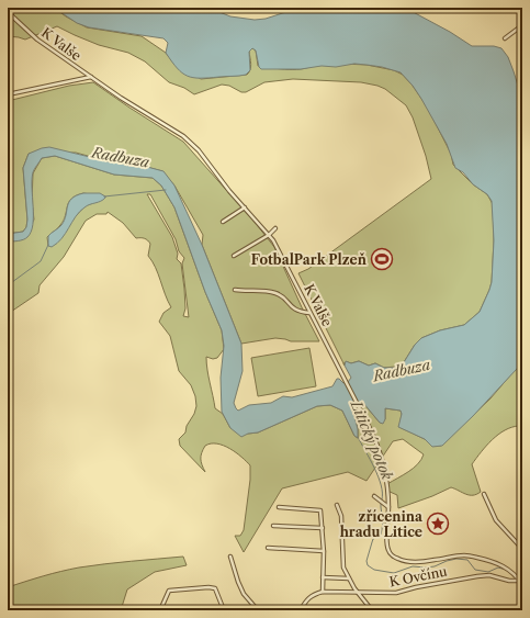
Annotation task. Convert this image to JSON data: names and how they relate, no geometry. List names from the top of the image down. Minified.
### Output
{"streets":{"street":["K Valše","K Ovčínu"]},"crossings":[["K Valše","K Ovčínu"]],"water":["Radbuza","Litický potok"],"places":{"sports":["FotbalPark Plzeň"],"place":["zřícenina hradu Litice"]}}
